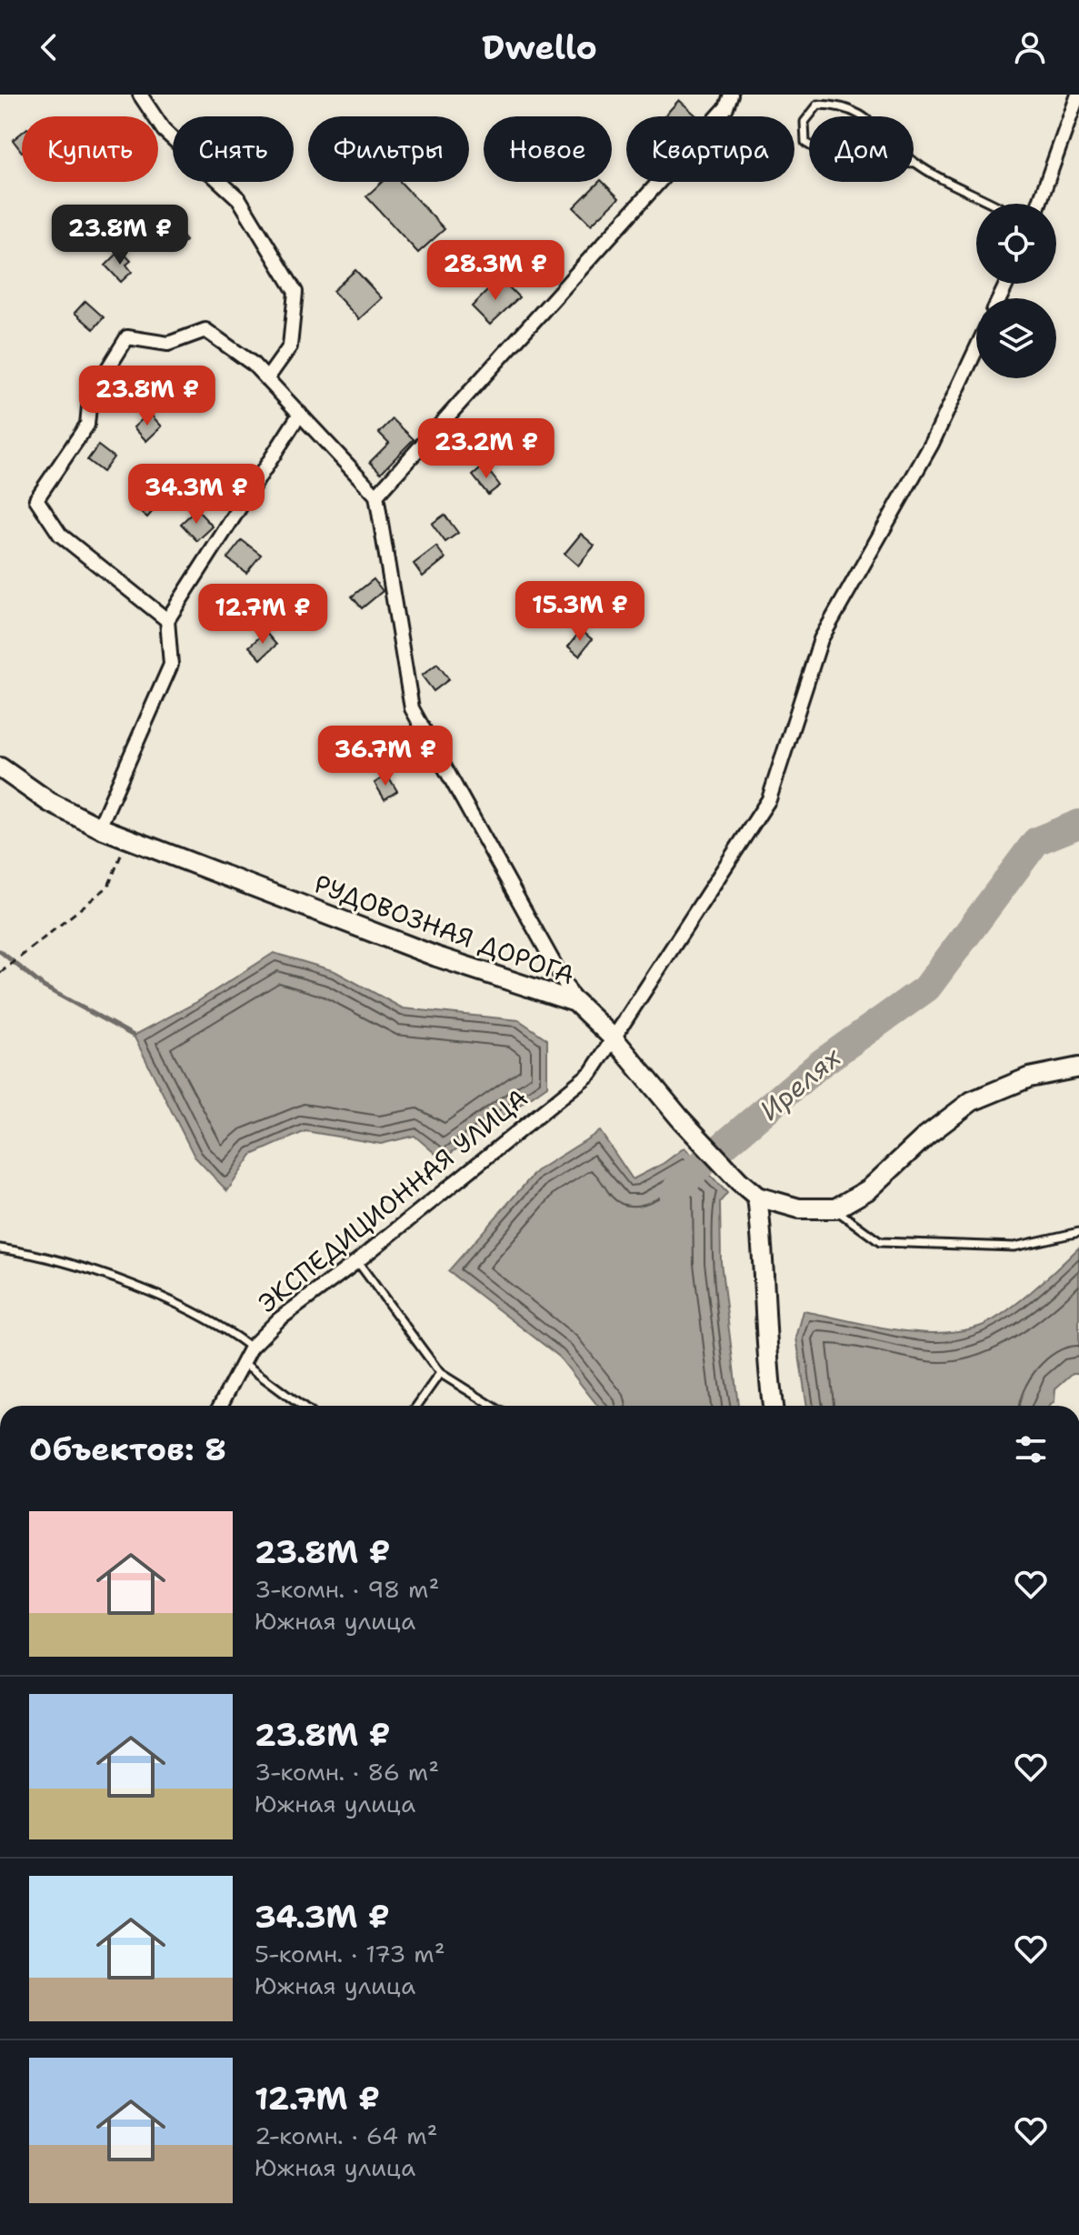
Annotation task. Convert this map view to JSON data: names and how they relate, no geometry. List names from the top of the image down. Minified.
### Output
{"streets":{"street":["РУДОВОЗНАЯ ДОРОГА","ЭКСПЕДИЦИОННАЯ УЛИЦА"]},"crossings":[["РУДОВОЗНАЯ ДОРОГА","ЭКСПЕДИЦИОННАЯ УЛИЦА"]],"water":["Ирелях"],"page":{"header":"Dwello","chip":["Купить","Снять","Фильтры","Новое","Квартира","Дом"],"price":["23.8M ₽","28.3M ₽","23.8M ₽","23.2M ₽","34.3M ₽","15.3M ₽","12.7M ₽","36.7M ₽"],"heading":"Объектов: 8","list":[{"name":"23.8M ₽","note":"3-комн. · 98 m² · Южная улица"},{"name":"23.8M ₽","note":"3-комн. · 86 m² · Южная улица"},{"name":"34.3M ₽","note":"5-комн. · 173 m² · Южная улица"},{"name":"12.7M ₽","note":"2-комн. · 64 m² · Южная улица"}]}}
